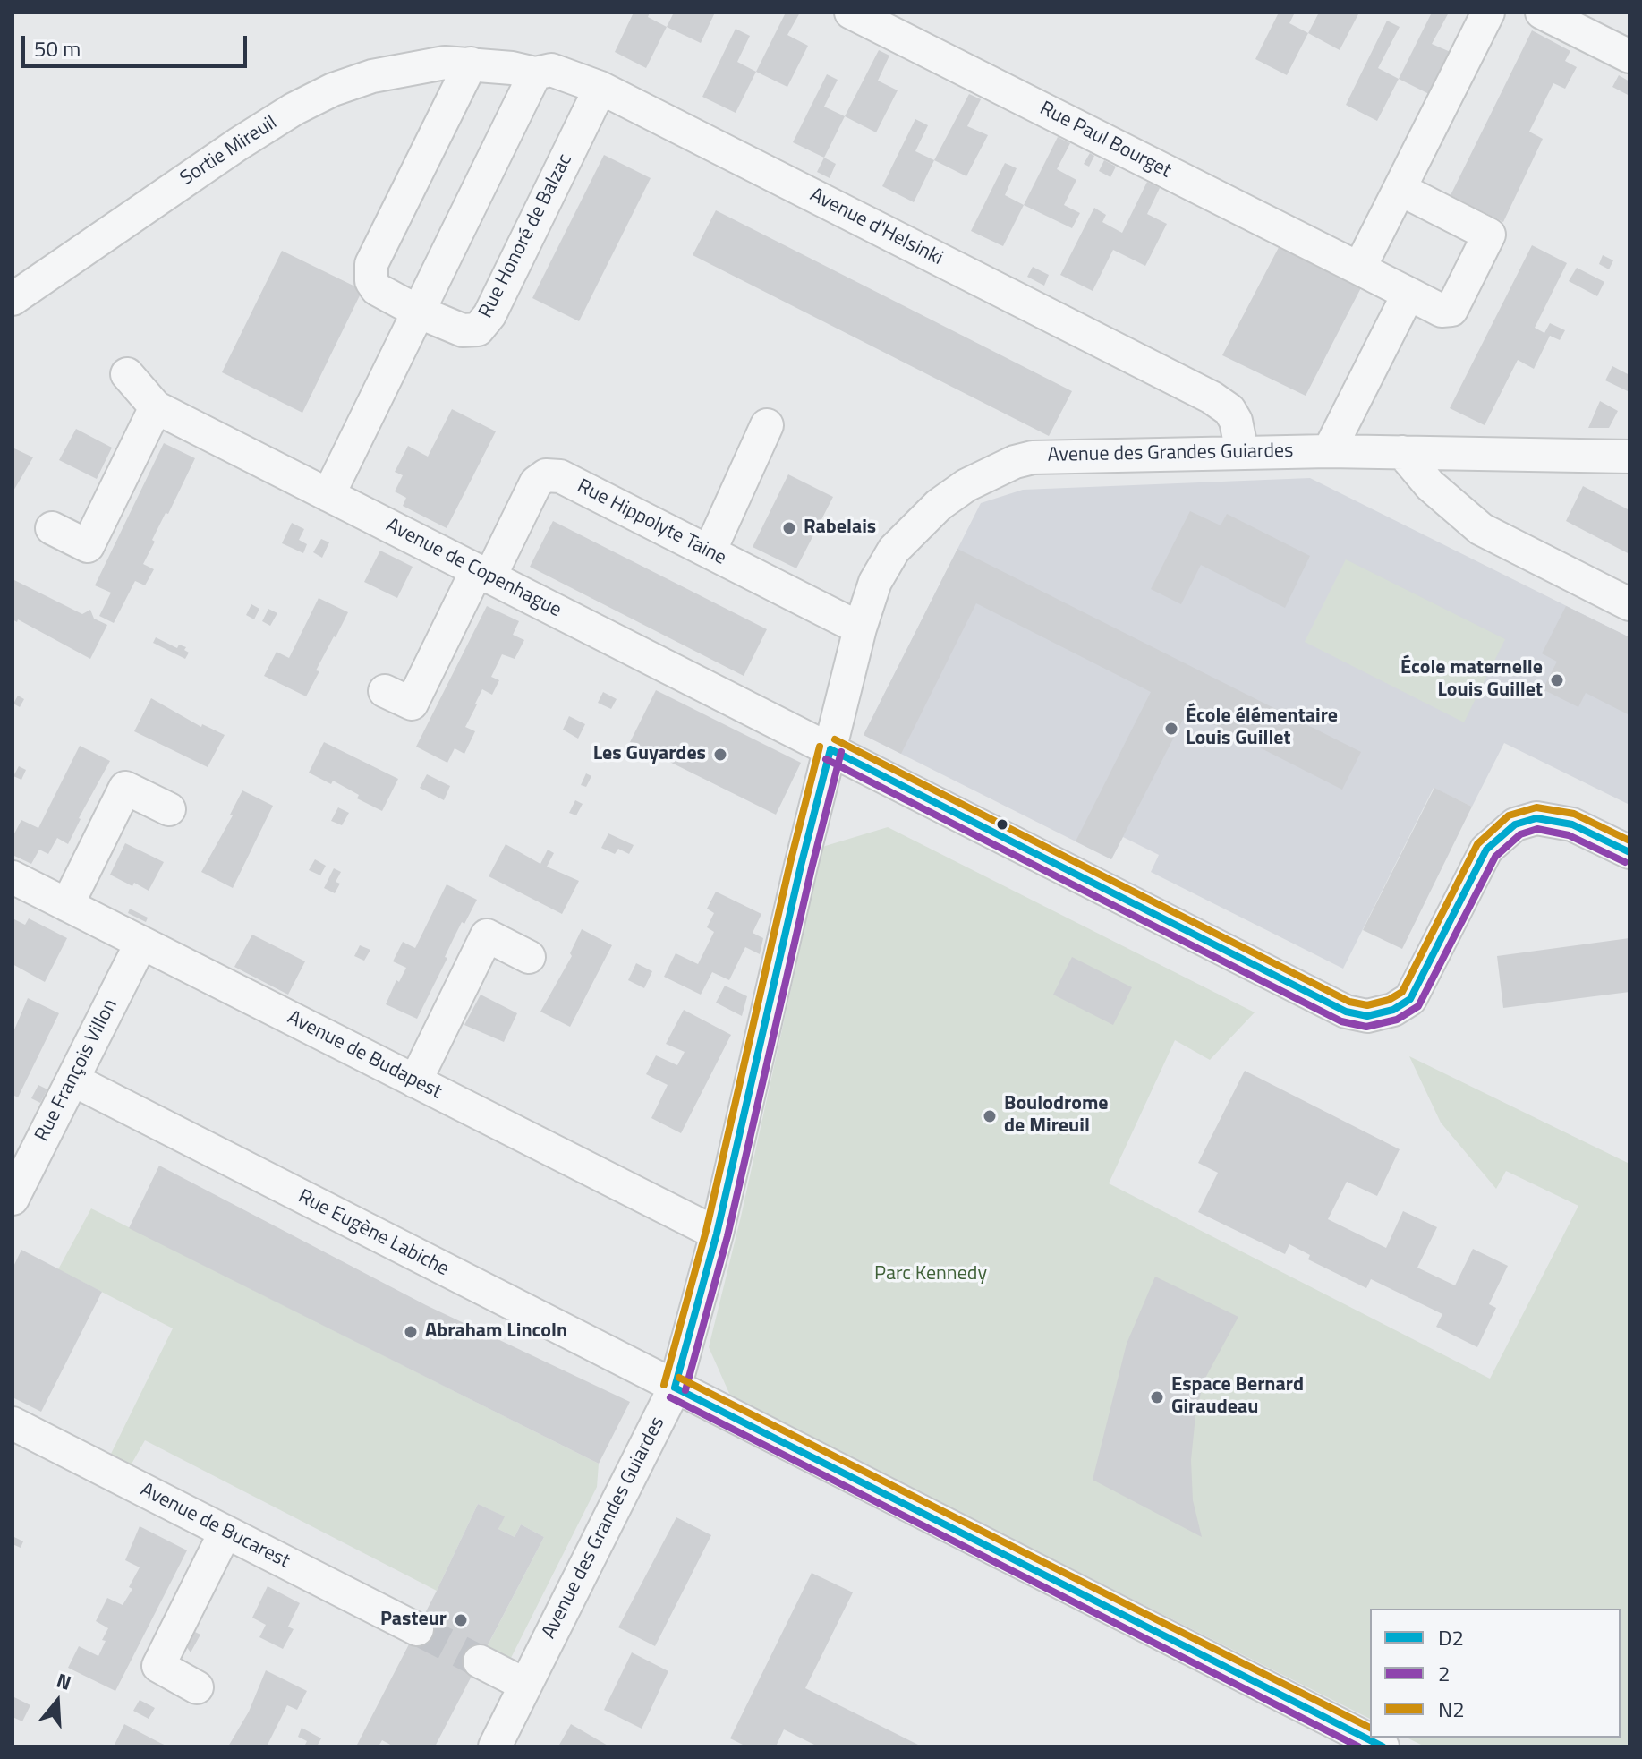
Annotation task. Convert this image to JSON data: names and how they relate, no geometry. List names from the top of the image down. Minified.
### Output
{"streets":{"street":["Rue Paul Bourget","Sortie Mireuil","Avenue d'Helsinki","Rue Honoré de Balzac","Avenue des Grandes Guiardes","Rue Hippolyte Taine","Avenue de Copenhague","Avenue de Budapest","Rue François Villon","Rue Eugène Labiche","Avenue de Bucarest"]},"crossings":[["Sortie Mireuil","Avenue d'Helsinki"],["Sortie Mireuil","Rue Honoré de Balzac"],["Avenue d'Helsinki","Rue Honoré de Balzac"],["Avenue d'Helsinki","Avenue des Grandes Guiardes"],["Avenue des Grandes Guiardes","Rue Hippolyte Taine"],["Avenue des Grandes Guiardes","Avenue de Copenhague"],["Avenue des Grandes Guiardes","Avenue de Budapest"],["Avenue des Grandes Guiardes","Rue Eugène Labiche"],["Rue Hippolyte Taine","Avenue de Copenhague"],["Avenue de Budapest","Rue François Villon"],["Rue François Villon","Rue Eugène Labiche"]],"parks":["Parc Kennedy"],"places":["Rabelais","École maternelle Louis Guillet","École élémentaire Louis Guillet","Les Guyardes","Boulodrome de Mireuil","Abraham Lincoln","Espace Bernard Giraudeau","Pasteur"],"lines":["transit line N2","transit line D2","transit line 2"],"legend":["D2","2","N2"],"scale_bar":"50 m","north":"top"}
